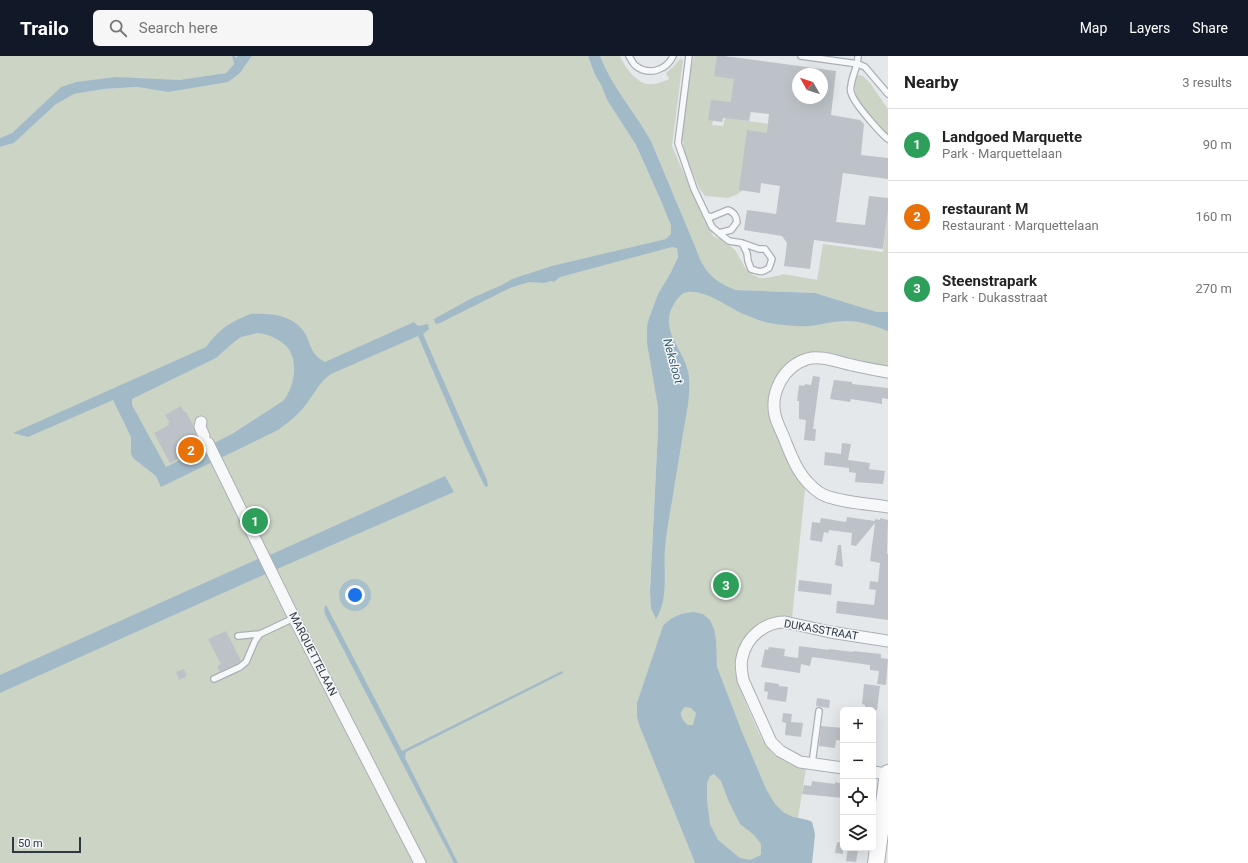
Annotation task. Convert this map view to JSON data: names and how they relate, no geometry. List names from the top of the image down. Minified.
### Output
{"streets":{"street":["DUKASSTRAAT","MARQUETTELAAN"]},"water":["Neksloot"],"scale_bar":"50 m","north":"top left","page":{"header":"Trailo","search":"Search here","nav":["Map","Layers","Share"],"heading":["Nearby","3 results"],"list":[{"mark":"1","name":"Landgoed Marquette","note":"Park · Marquettelaan","value":"90 m"},{"mark":"2","name":"restaurant M","note":"Restaurant · Marquettelaan","value":"160 m"},{"mark":"3","name":"Steenstrapark","note":"Park · Dukasstraat","value":"270 m"}],"pins":["2","1","3"],"map_buttons":["+","−"],"scale":"50 m"}}
